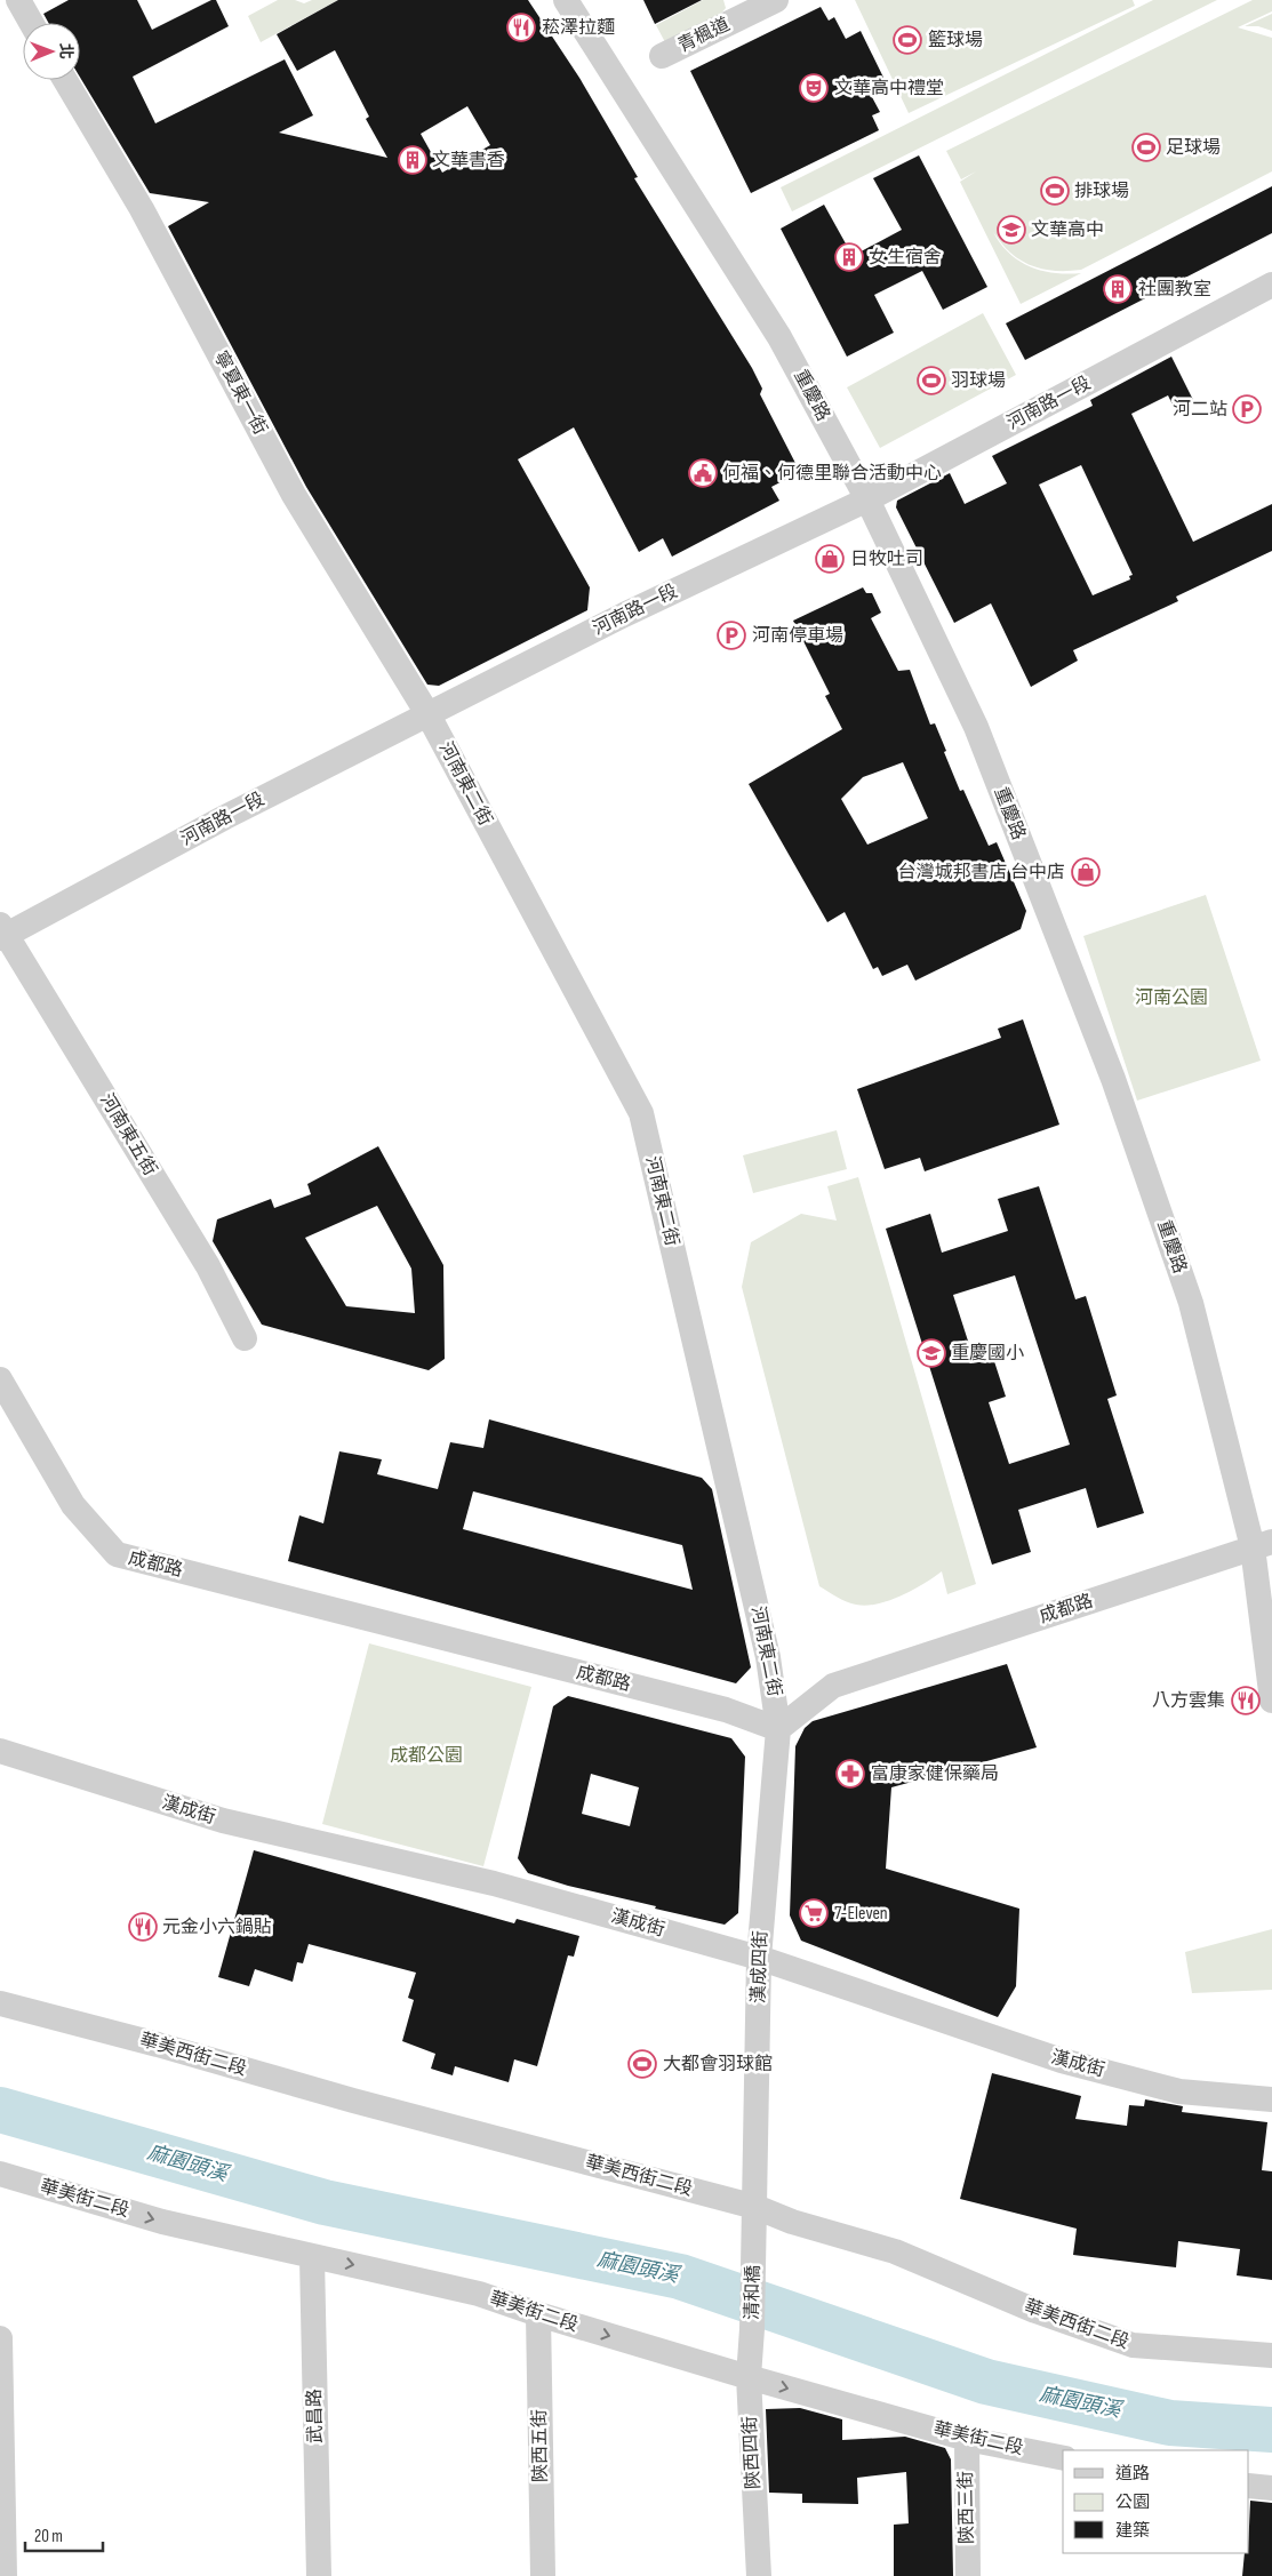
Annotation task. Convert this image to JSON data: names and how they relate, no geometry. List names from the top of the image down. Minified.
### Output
{"streets":{"street":["青楓道","寧夏東一街","重慶路","河南路一段","河南東二街","河南東五街","成都路","漢成街","漢成四街","華美西街二段","華美街二段","清和橋","武昌路","陝西五街","陝西四街","陝西三街"]},"crossings":[["寧夏東一街","河南路一段"],["寧夏東一街","河南東二街"],["重慶路","河南路一段"],["重慶路","成都路"],["河南路一段","河南東二街"],["河南路一段","河南東五街"],["河南東二街","成都路"],["河南東二街","漢成四街"],["成都路","漢成四街"],["漢成街","漢成四街"],["漢成四街","華美西街二段"],["漢成四街","清和橋"],["華美西街二段","清和橋"],["華美街二段","武昌路"],["華美街二段","陝西五街"],["華美街二段","陝西四街"],["華美街二段","陝西三街"],["清和橋","陝西四街"]],"one_way":["華美街二段"],"water":["麻園頭溪"],"parks":["河南公園","成都公園"],"places":{"restaurant":["菘澤拉麵","八方雲集","元金小六鍋貼"],"sports":["籃球場","足球場","排球場","羽球場","大都會羽球館"],"theatre":["文華高中禮堂"],"building":["文華書香","女生宿舍","社團教室"],"school or university":["文華高中","重慶國小"],"parking":["河二站","河南停車場"],"public building":["何福、何德里聯合活動中心"],"shop":["日牧吐司","台灣城邦書店 台中店"],"pharmacy":["富康家健保藥局"],"supermarket":["7-Eleven"]},"legend":["道路","公園","建築"],"scale_bar":"20 m","north":"right"}
